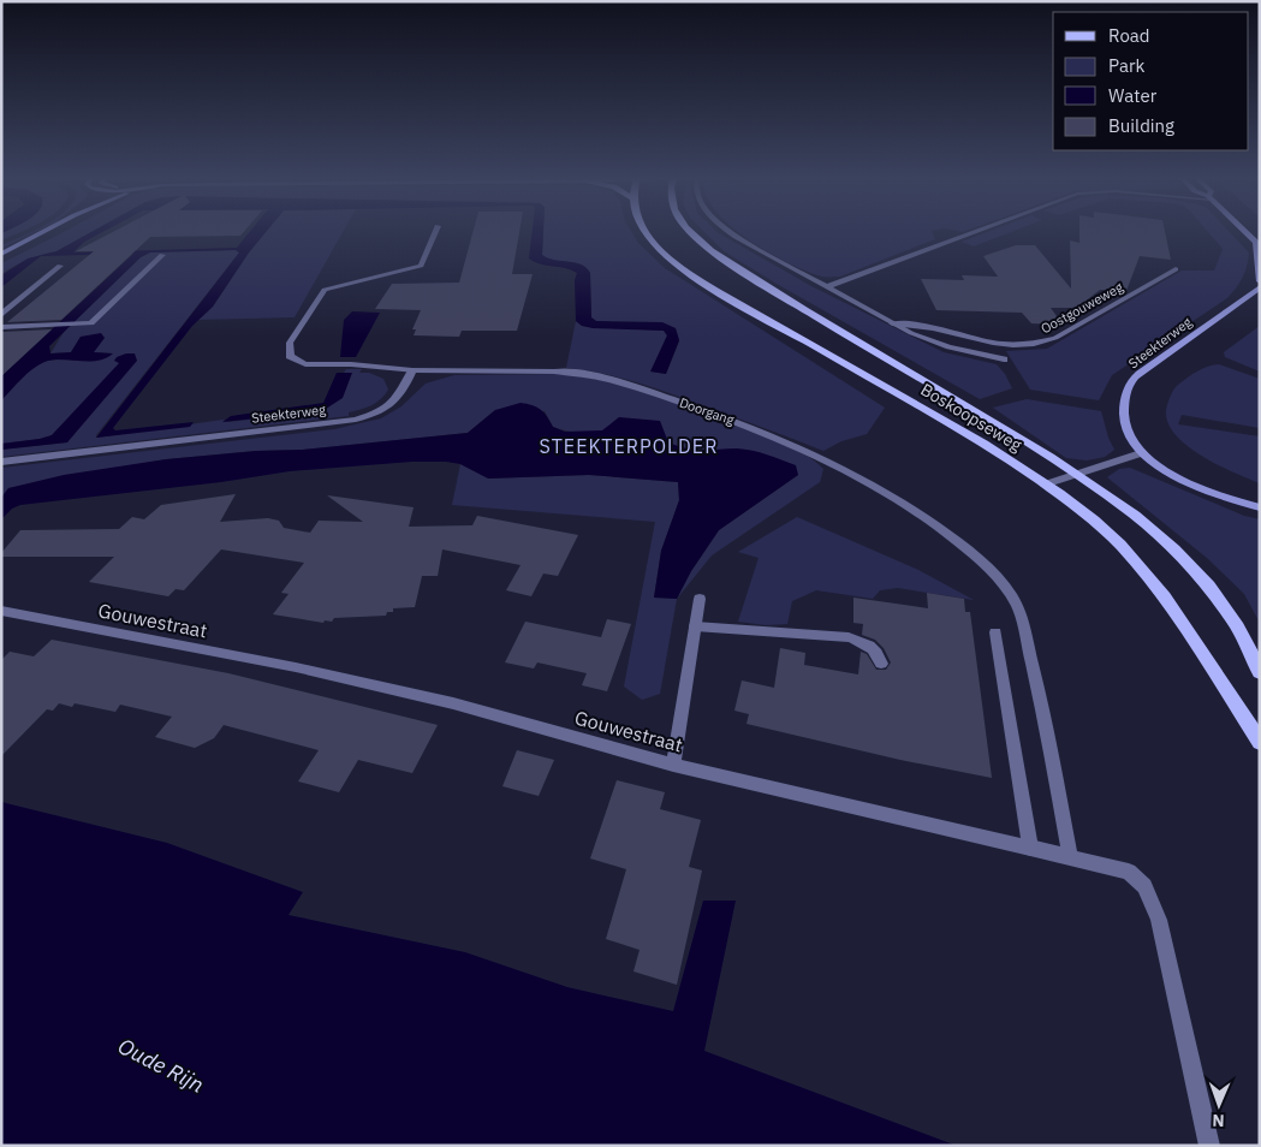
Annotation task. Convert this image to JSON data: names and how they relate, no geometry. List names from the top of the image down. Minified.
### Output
{"streets":{"main road":["Steekterweg","Boskoopseweg"],"street":["Oostgouweweg","Doorgang","Gouwestraat"]},"crossings":[["Steekterweg","Doorgang"],["Doorgang","Gouwestraat"]],"districts":["STEEKTERPOLDER"],"water":["Oude Rijn"],"legend":["Road","Park","Water","Building"],"north":"bottom"}
